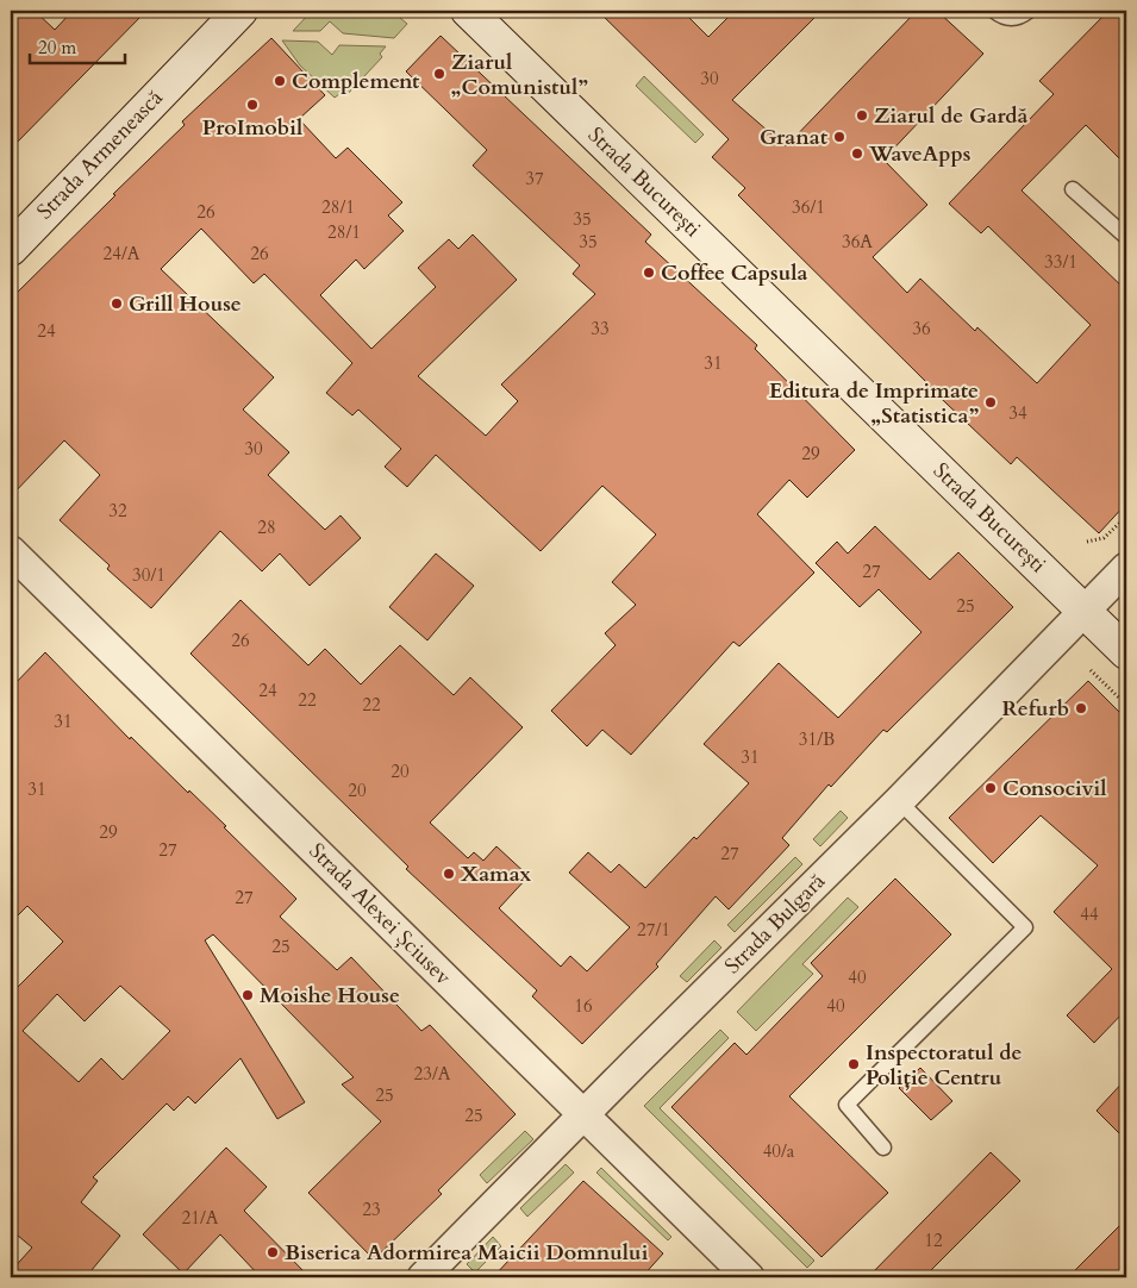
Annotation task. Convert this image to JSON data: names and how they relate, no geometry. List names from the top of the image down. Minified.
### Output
{"streets":{"main road":["Strada Armenească","Strada București"],"street":["Strada Alexei Șciusev","Strada Bulgară"]},"crossings":[["Strada București","Strada Bulgară"],["Strada Alexei Șciusev","Strada Bulgară"]],"places":["Ziarul „Comunistul”","Complement","ProImobil","Ziarul de Gardă","Granat","WaveApps","Coffee Capsula","Grill House","Editura de Imprimate „Statistica”","Refurb","Consocivil","Xamax","Moishe House","Inspectoratul de Poliție Centru","Biserica Adormirea Maicii Domnului"],"house_numbers":["30","37","28/1","36/1","26","35","28/1","35","36A","24/A","26","33/1","33","36","24","31","34","30","29","32","28","27","30/1","25","26","24","22","22","31","31/B","31","20","31","20","29","27","27","27","44","27/1","25","40","16","40","23/A","25","25","40/a","23","21/A","12"],"scale_bar":"20 m"}
